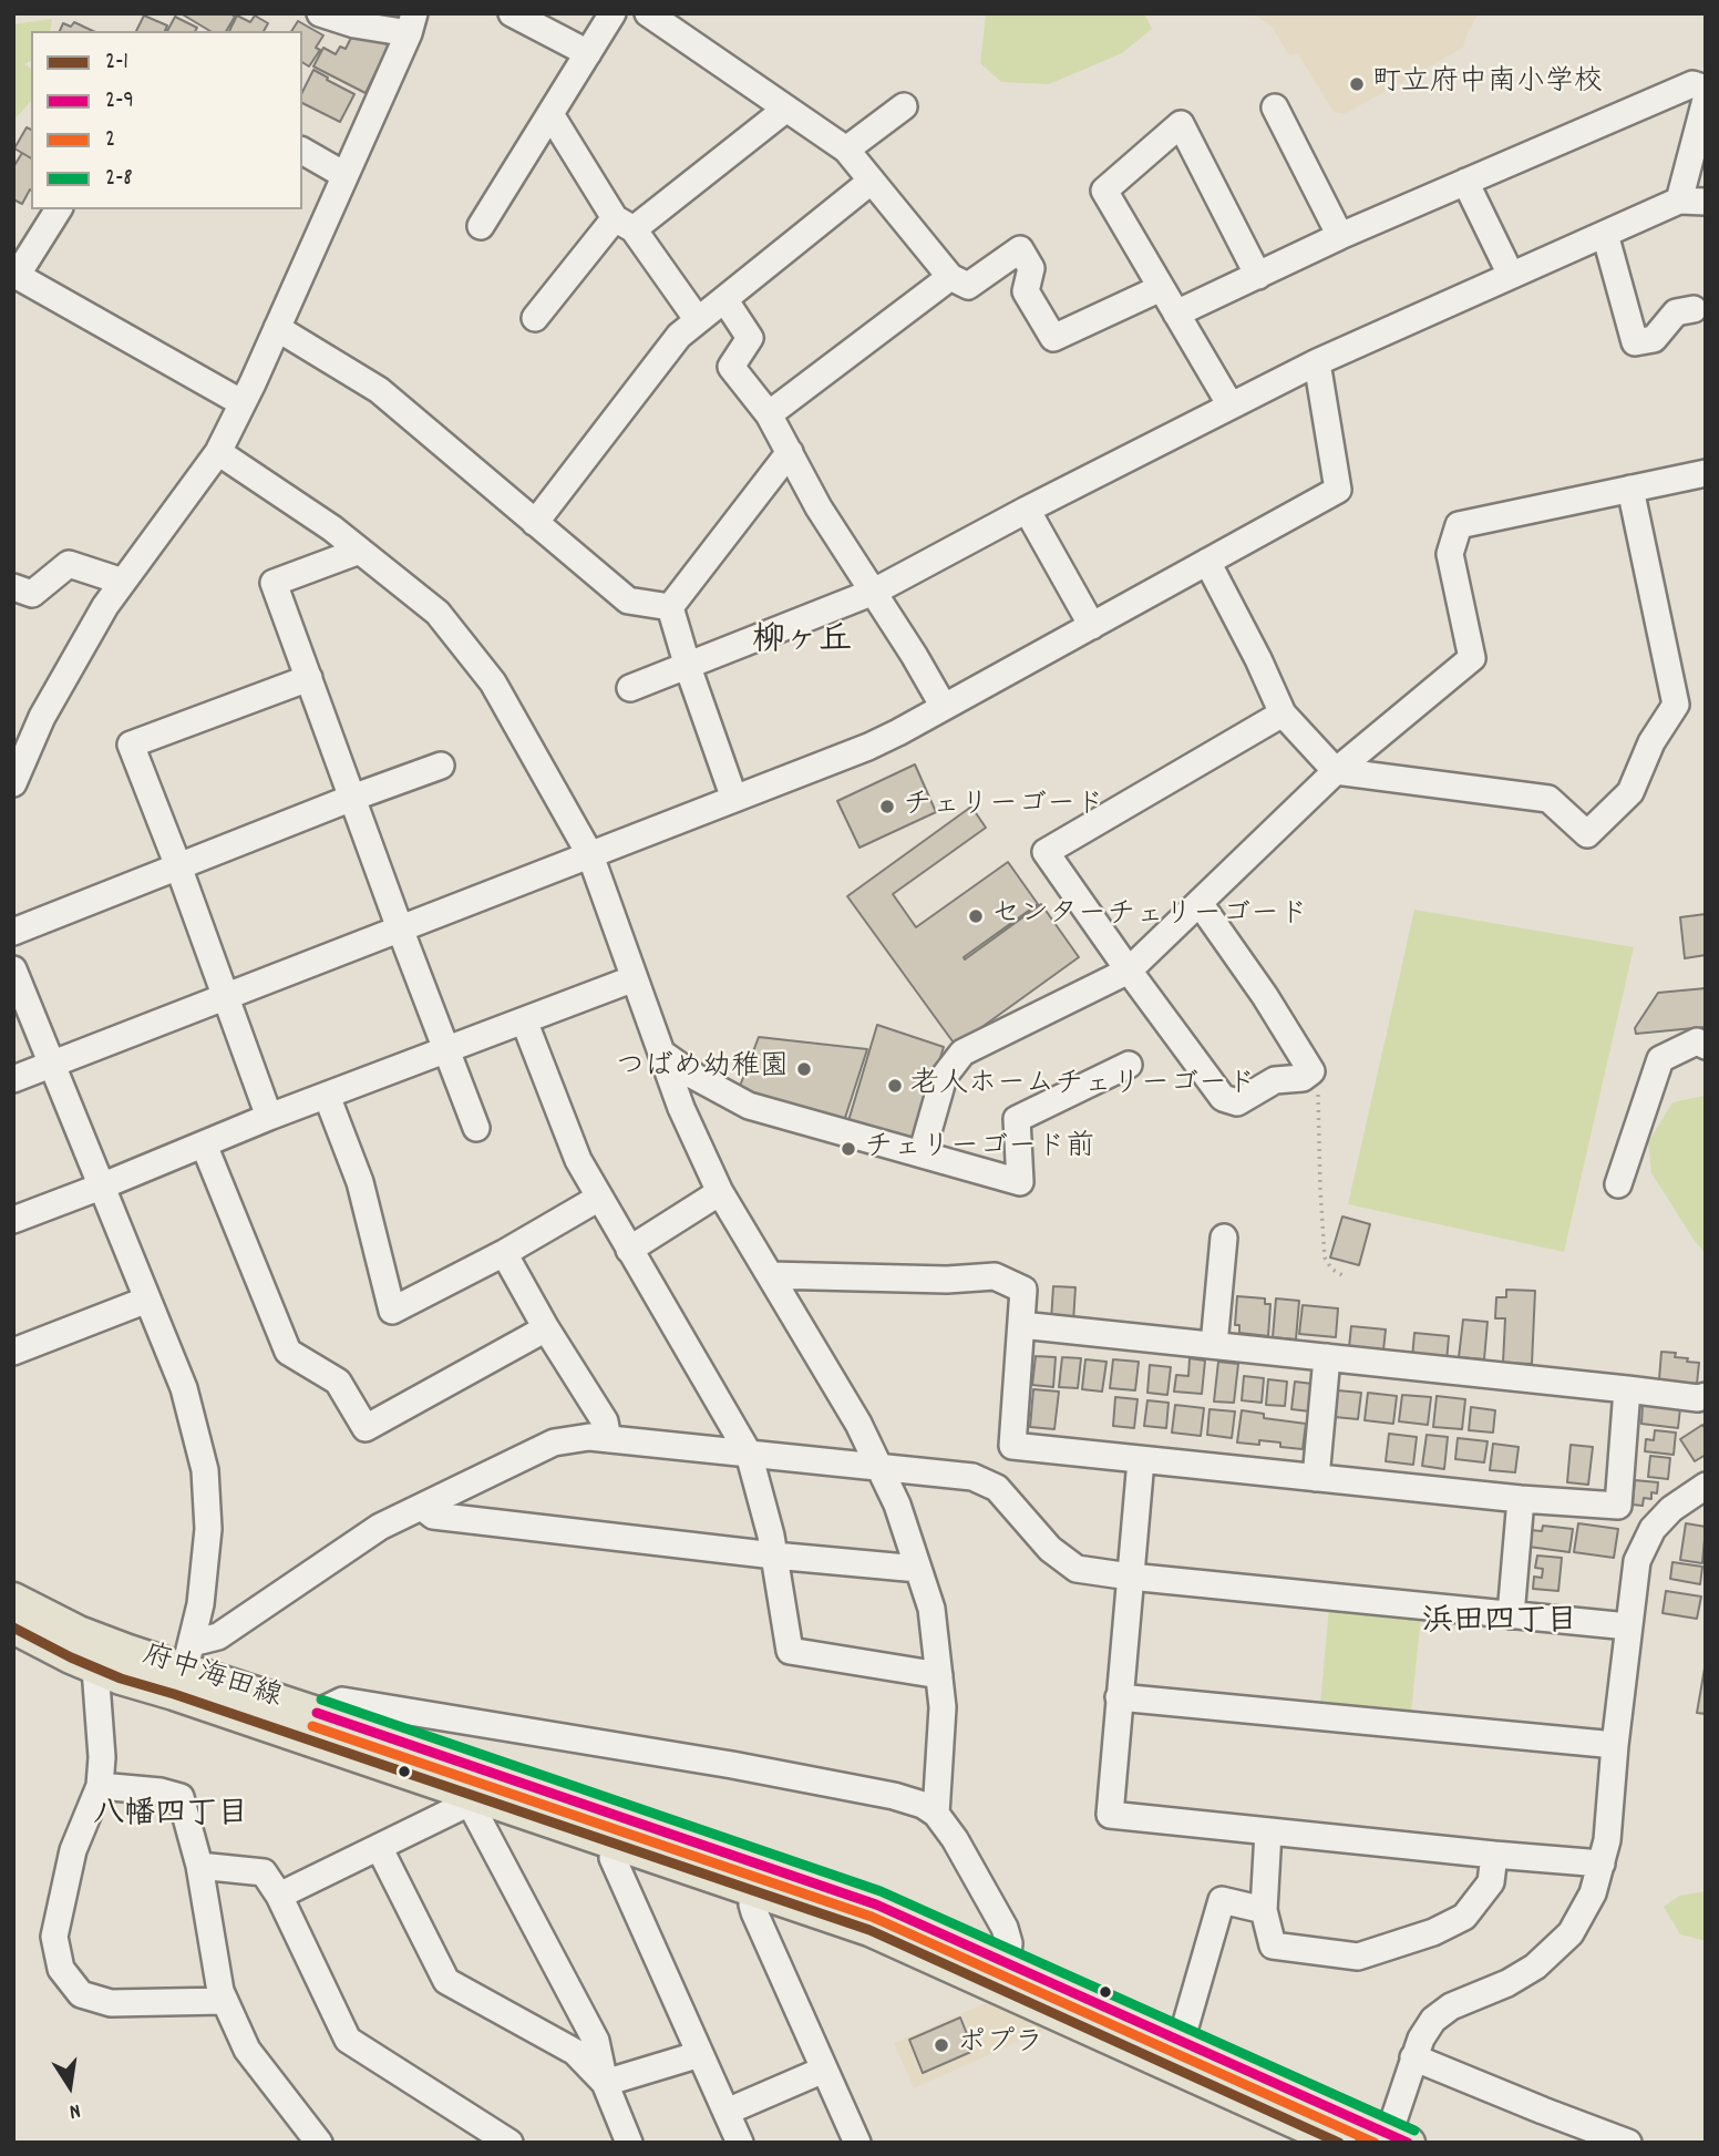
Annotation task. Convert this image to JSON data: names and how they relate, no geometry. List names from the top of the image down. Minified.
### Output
{"streets":{"main road":["府中海田線"]},"districts":["柳ヶ丘","浜田四丁目","八幡四丁目"],"places":["町立府中南小学校","チェリーゴード","センターチェリーゴード","つばめ幼稚園","老人ホームチェリーゴード","チェリーゴード前","ポプラ"],"lines":["transit line 2-1","transit line 2-8","transit line 2-9","transit line 2"],"legend":["2-1","2-9","2","2-8"],"north":"bottom"}
